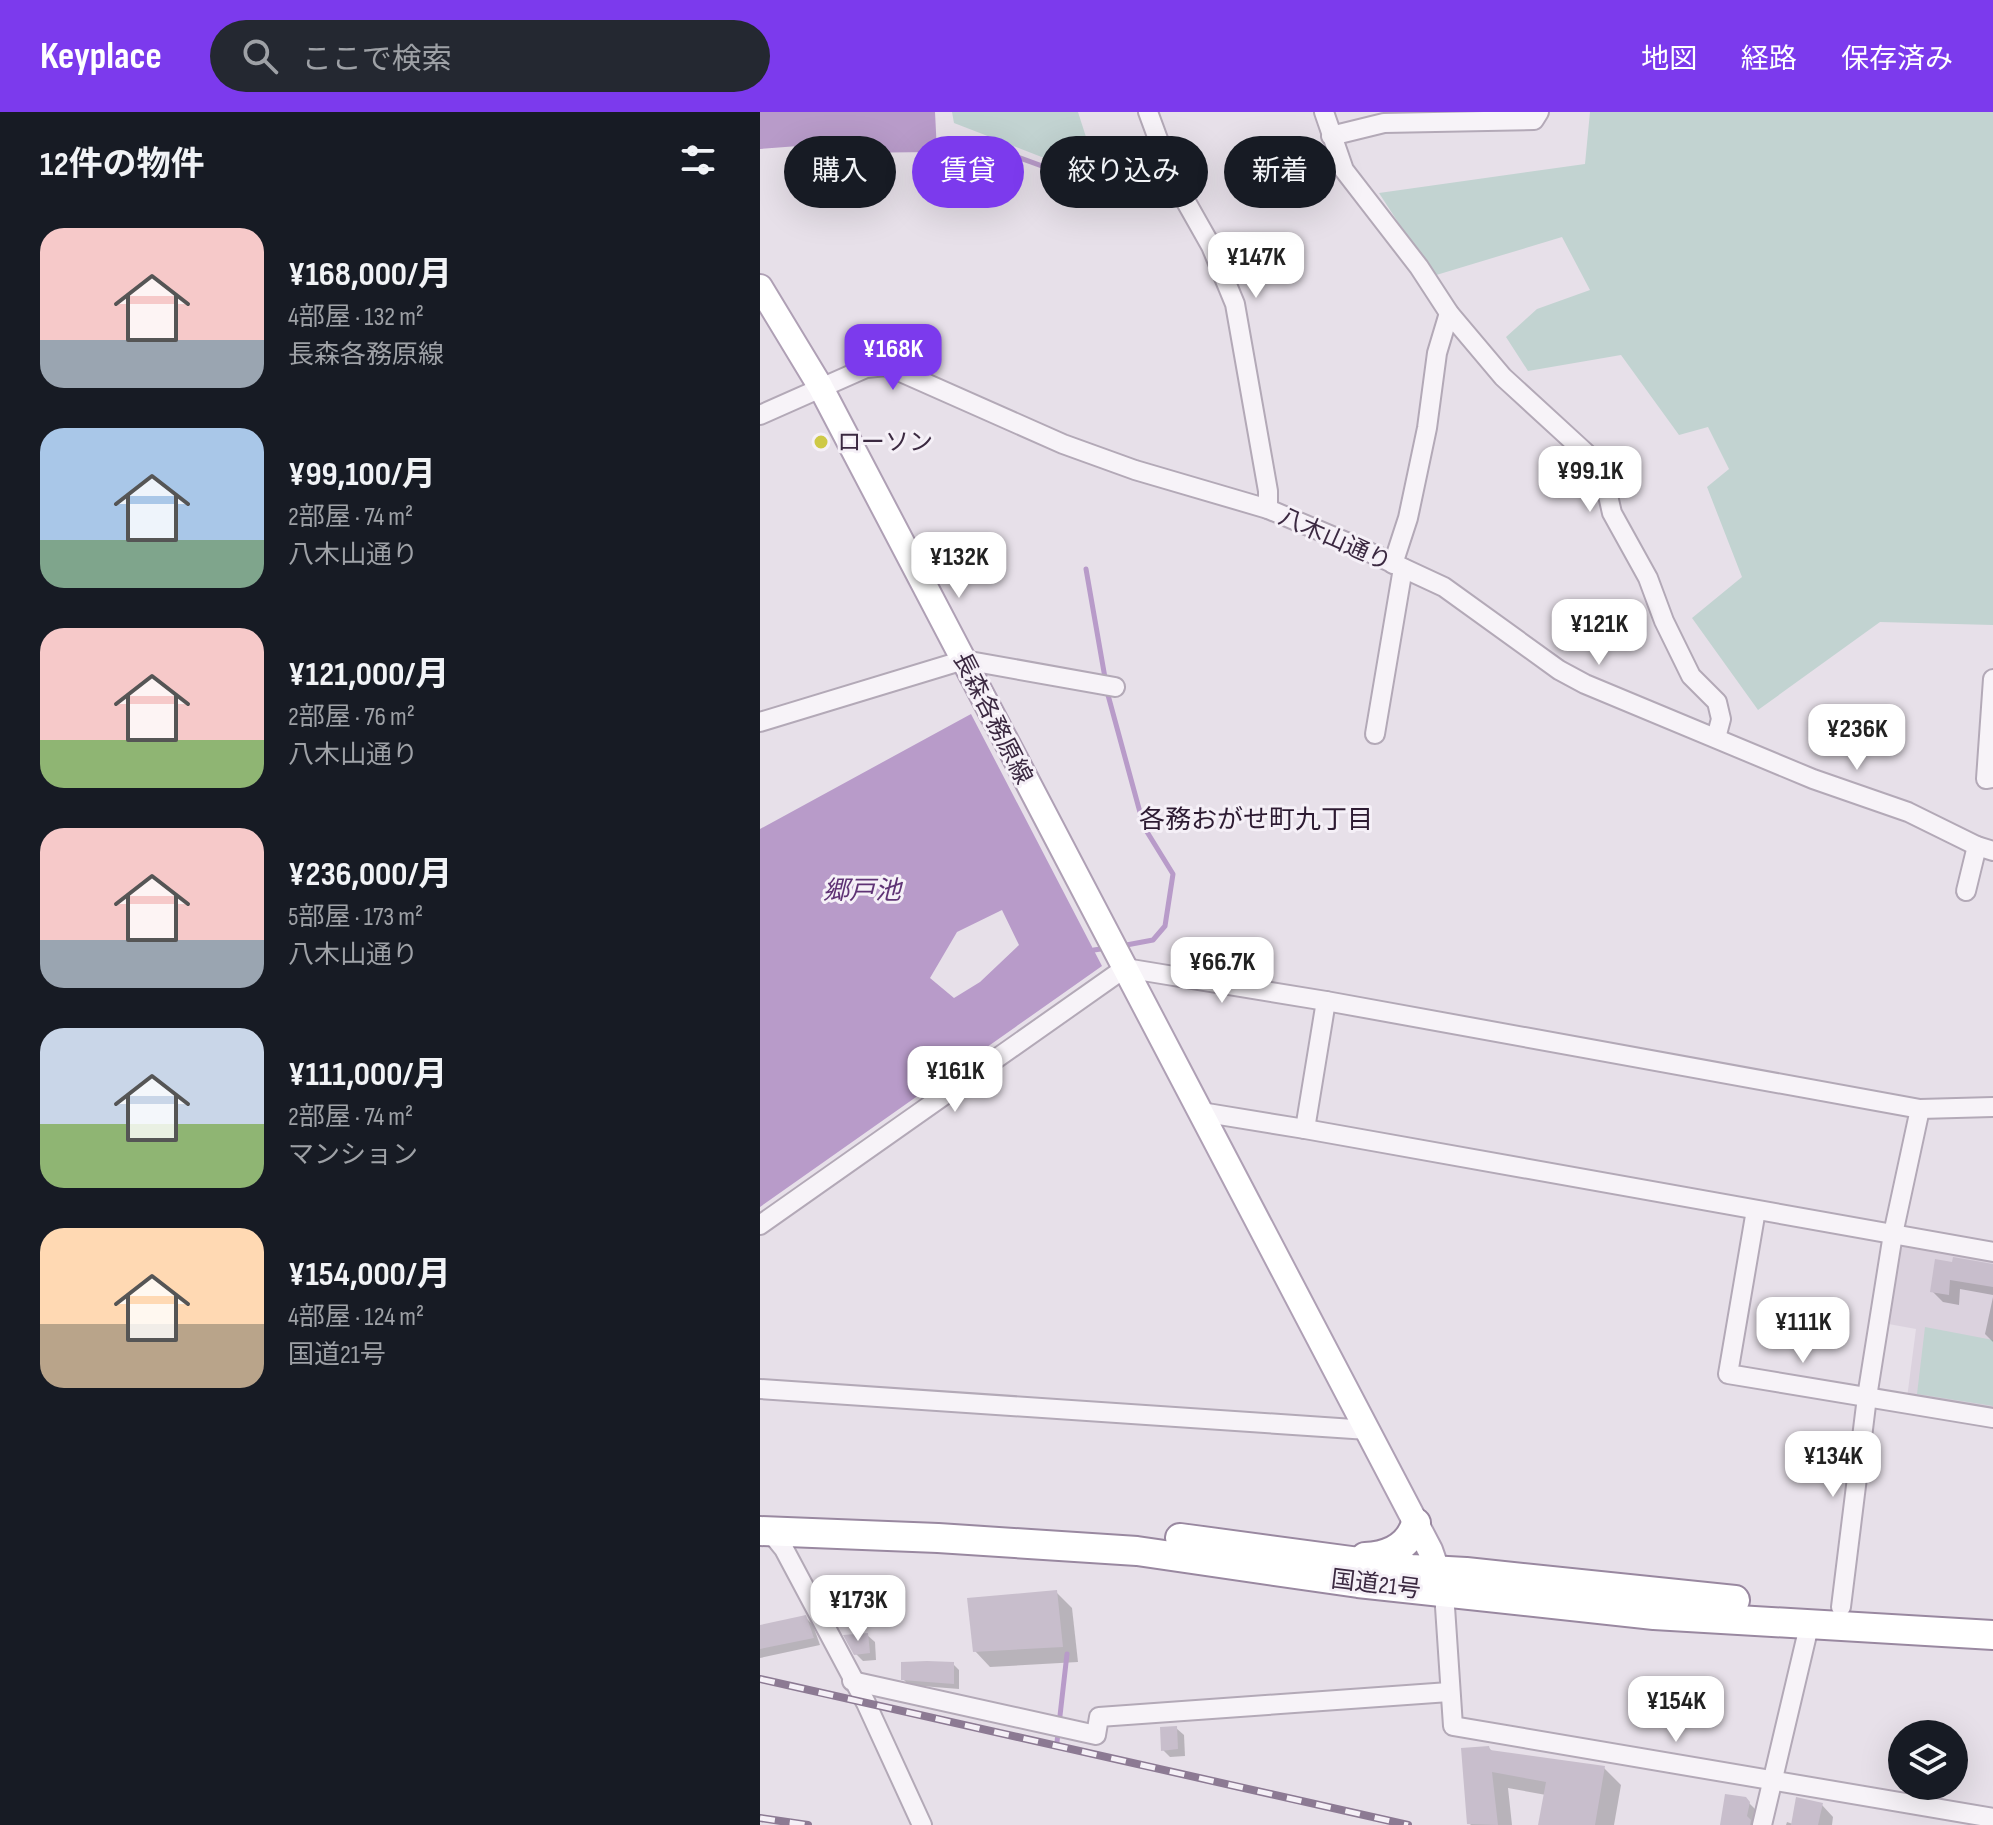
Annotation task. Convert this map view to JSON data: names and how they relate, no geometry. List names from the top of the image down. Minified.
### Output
{"streets":{"highway":["国道21号"],"main road":["長森各務原線"],"street":["八木山通り"]},"crossings":[["八木山通り","長森各務原線"],["長森各務原線","国道21号"]],"districts":["各務おがせ町九丁目"],"water":["郷戸池"],"places":["ローソン"],"page":{"header":"Keyplace","search":"ここで検索","nav":["地図","経路","保存済み"],"heading":"12件の物件","chip":["購入","賃貸","絞り込み","新着"],"list":[{"name":"¥168,000/月","note":"4部屋 · 132 m² · 長森各務原線"},{"name":"¥99,100/月","note":"2部屋 · 74 m² · 八木山通り"},{"name":"¥121,000/月","note":"2部屋 · 76 m² · 八木山通り"},{"name":"¥236,000/月","note":"5部屋 · 173 m² · 八木山通り"},{"name":"¥111,000/月","note":"2部屋 · 74 m² · マンション"},{"name":"¥154,000/月","note":"4部屋 · 124 m² · 国道21号"}],"price":["¥147K","¥168K","¥99.1K","¥132K","¥121K","¥236K","¥66.7K","¥161K","¥111K","¥134K","¥173K","¥154K"]}}
